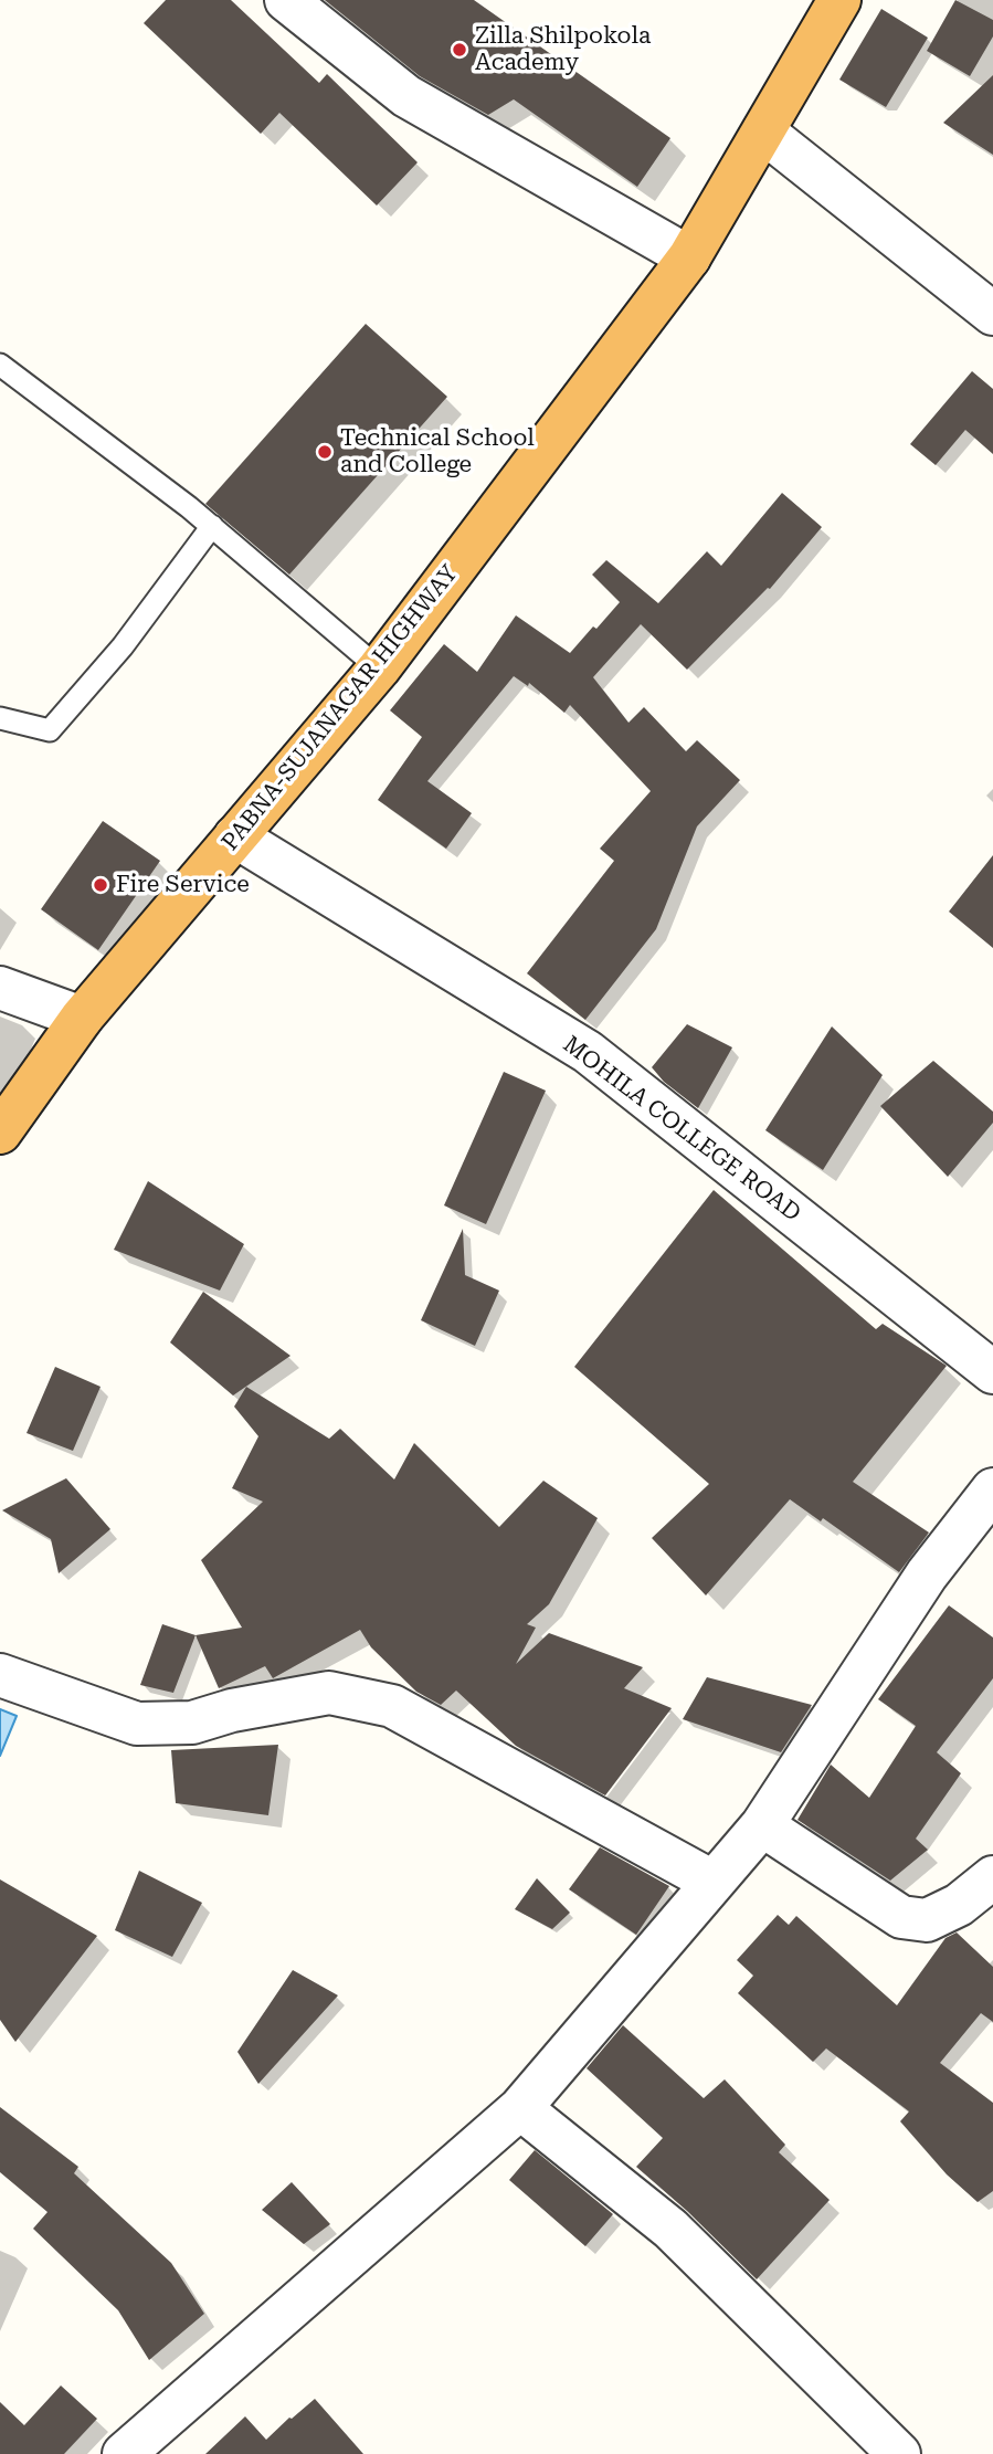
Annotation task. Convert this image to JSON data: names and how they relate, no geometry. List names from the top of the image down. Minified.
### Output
{"streets":{"highway":["PABNA-SUJANAGAR HIGHWAY"],"street":["MOHILA COLLEGE ROAD"]},"crossings":[["PABNA-SUJANAGAR HIGHWAY","MOHILA COLLEGE ROAD"]],"places":["Zilla Shilpokola Academy","Technical School and College","Fire Service"]}
